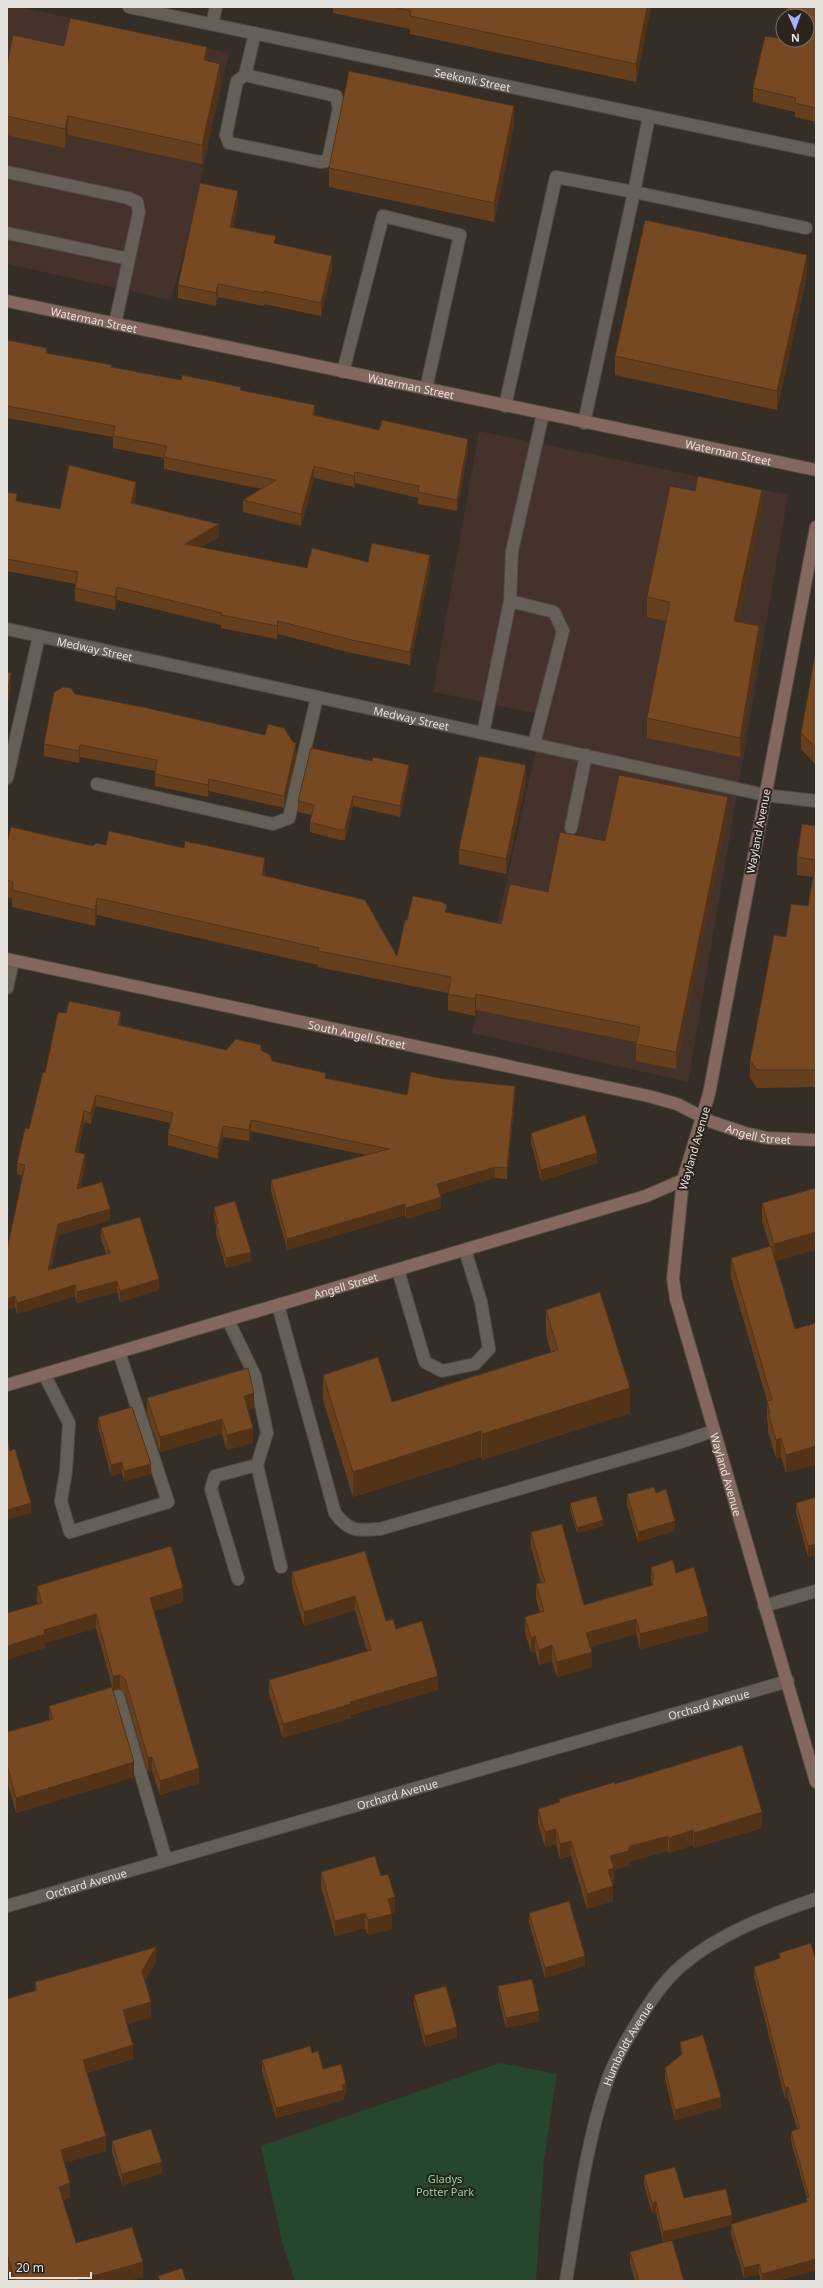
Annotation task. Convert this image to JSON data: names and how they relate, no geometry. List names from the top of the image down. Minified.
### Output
{"streets":{"street":["Seekonk Street","Waterman Street","Medway Street","Wayland Avenue","South Angell Street","Angell Street","Orchard Avenue","Humboldt Avenue"]},"crossings":[["Medway Street","Wayland Avenue"],["Wayland Avenue","South Angell Street"],["Wayland Avenue","Angell Street"],["Wayland Avenue","Orchard Avenue"],["South Angell Street","Angell Street"]],"parks":["Gladys Potter Park"],"scale_bar":"20 m","north":"bottom"}
